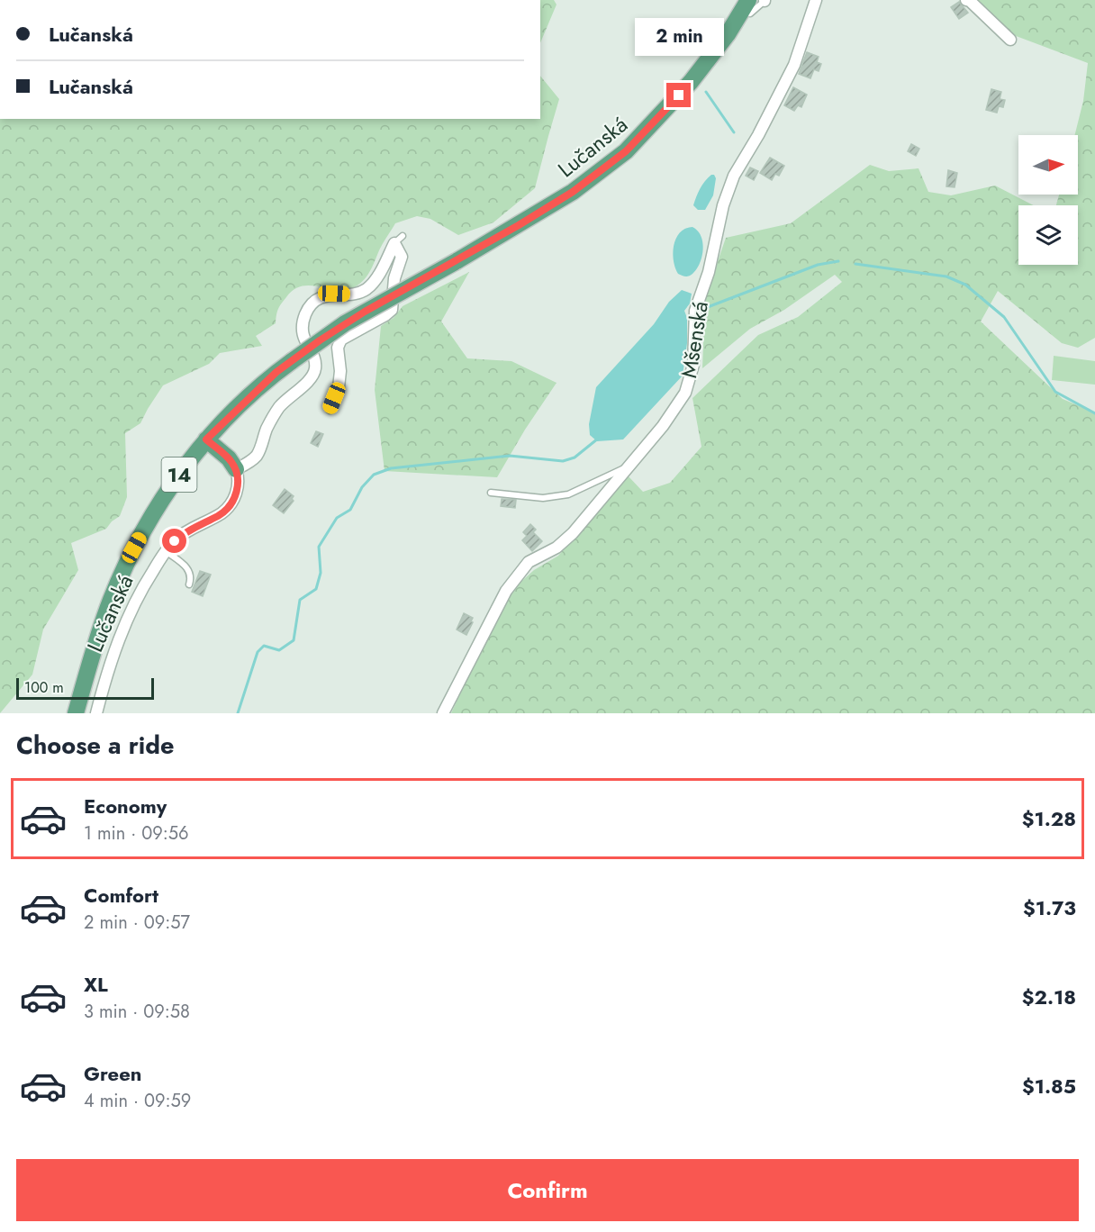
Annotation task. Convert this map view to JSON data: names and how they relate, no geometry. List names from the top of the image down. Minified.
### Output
{"streets":{"main road":["Lučanská","14"],"street":["Mšenská"]},"crossings":[["Lučanská","14"]],"scale_bar":"100 m","north":"right","page":{"banner":["Lučanská","Lučanská"],"bubble":"2 min","scale":"100 m","heading":"Choose a ride","list":[{"name":"Economy","note":"1 min · 09:56","value":"$1.28"},{"name":"Comfort","note":"2 min · 09:57","value":"$1.73"},{"name":"XL","note":"3 min · 09:58","value":"$2.18"},{"name":"Green","note":"4 min · 09:59","value":"$1.85"}],"buttons":"Confirm"}}
